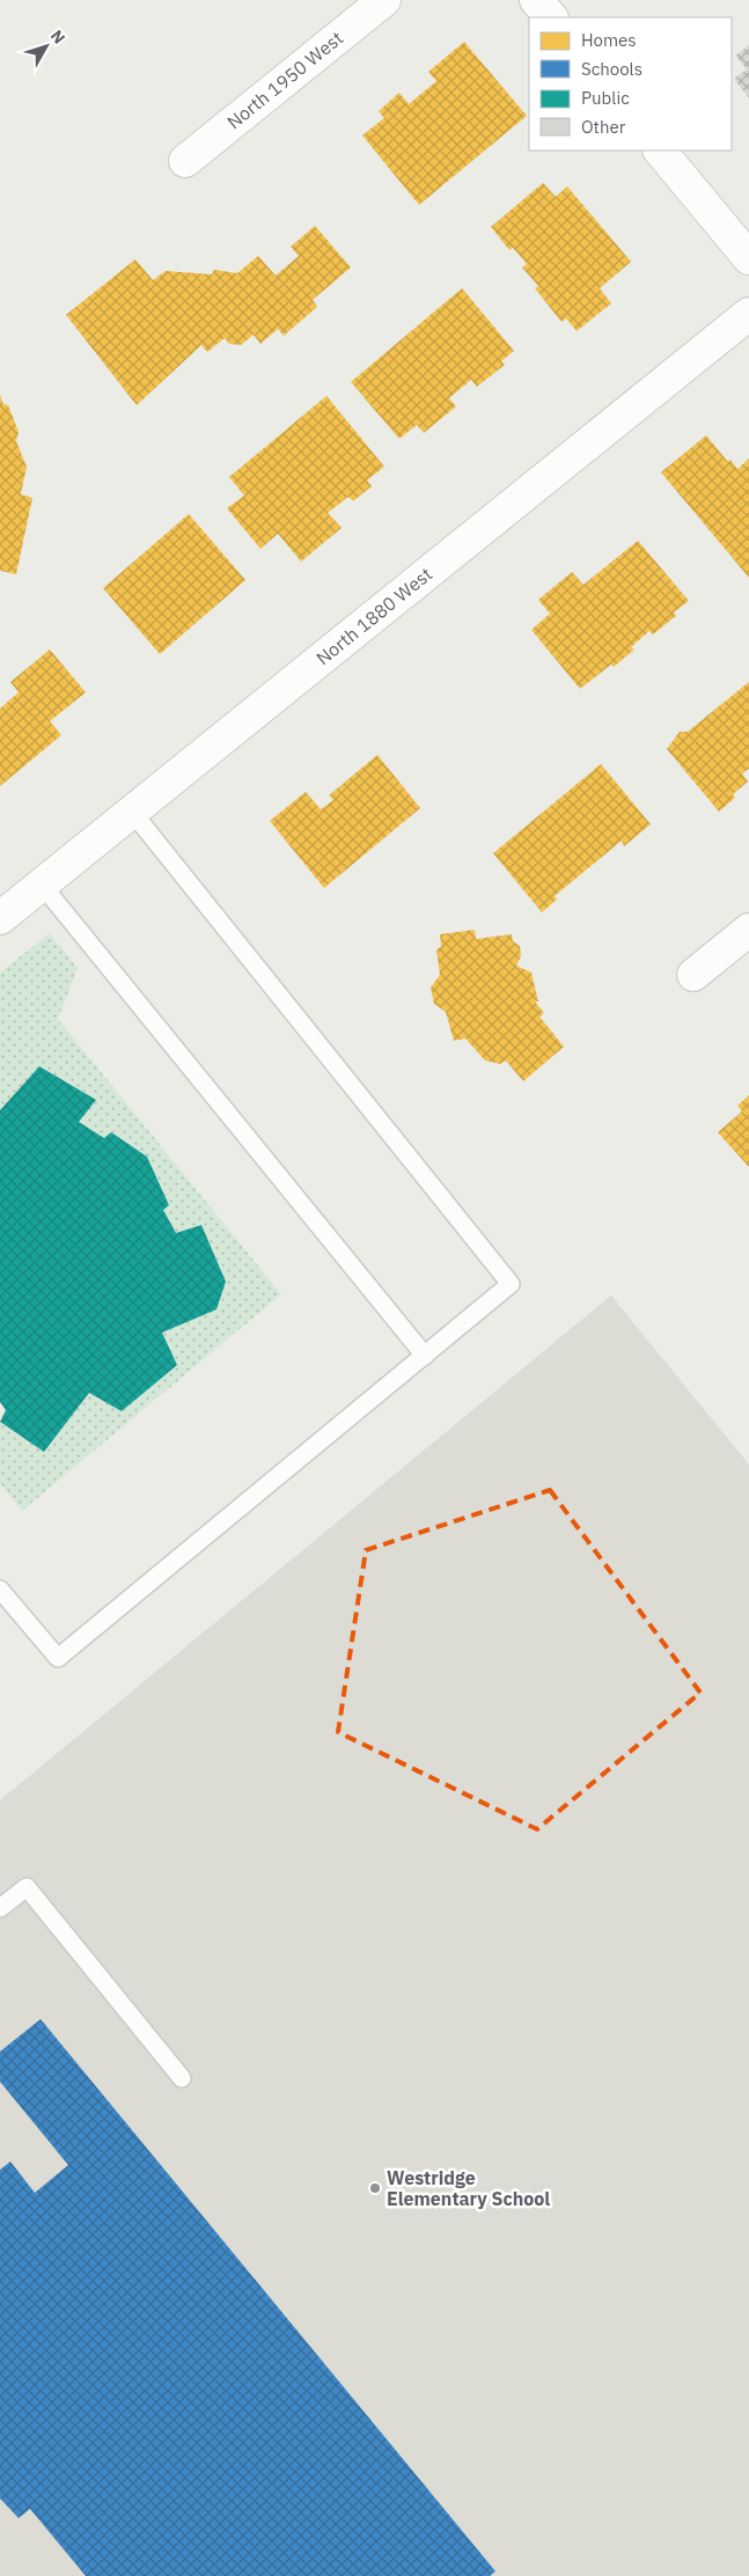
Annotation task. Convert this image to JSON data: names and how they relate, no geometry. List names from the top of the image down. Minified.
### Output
{"streets":{"street":["North 1950 West","North 1880 West"]},"places":["Westridge Elementary School"],"legend":["Homes","Schools","Public","Other"],"north":"top right"}
